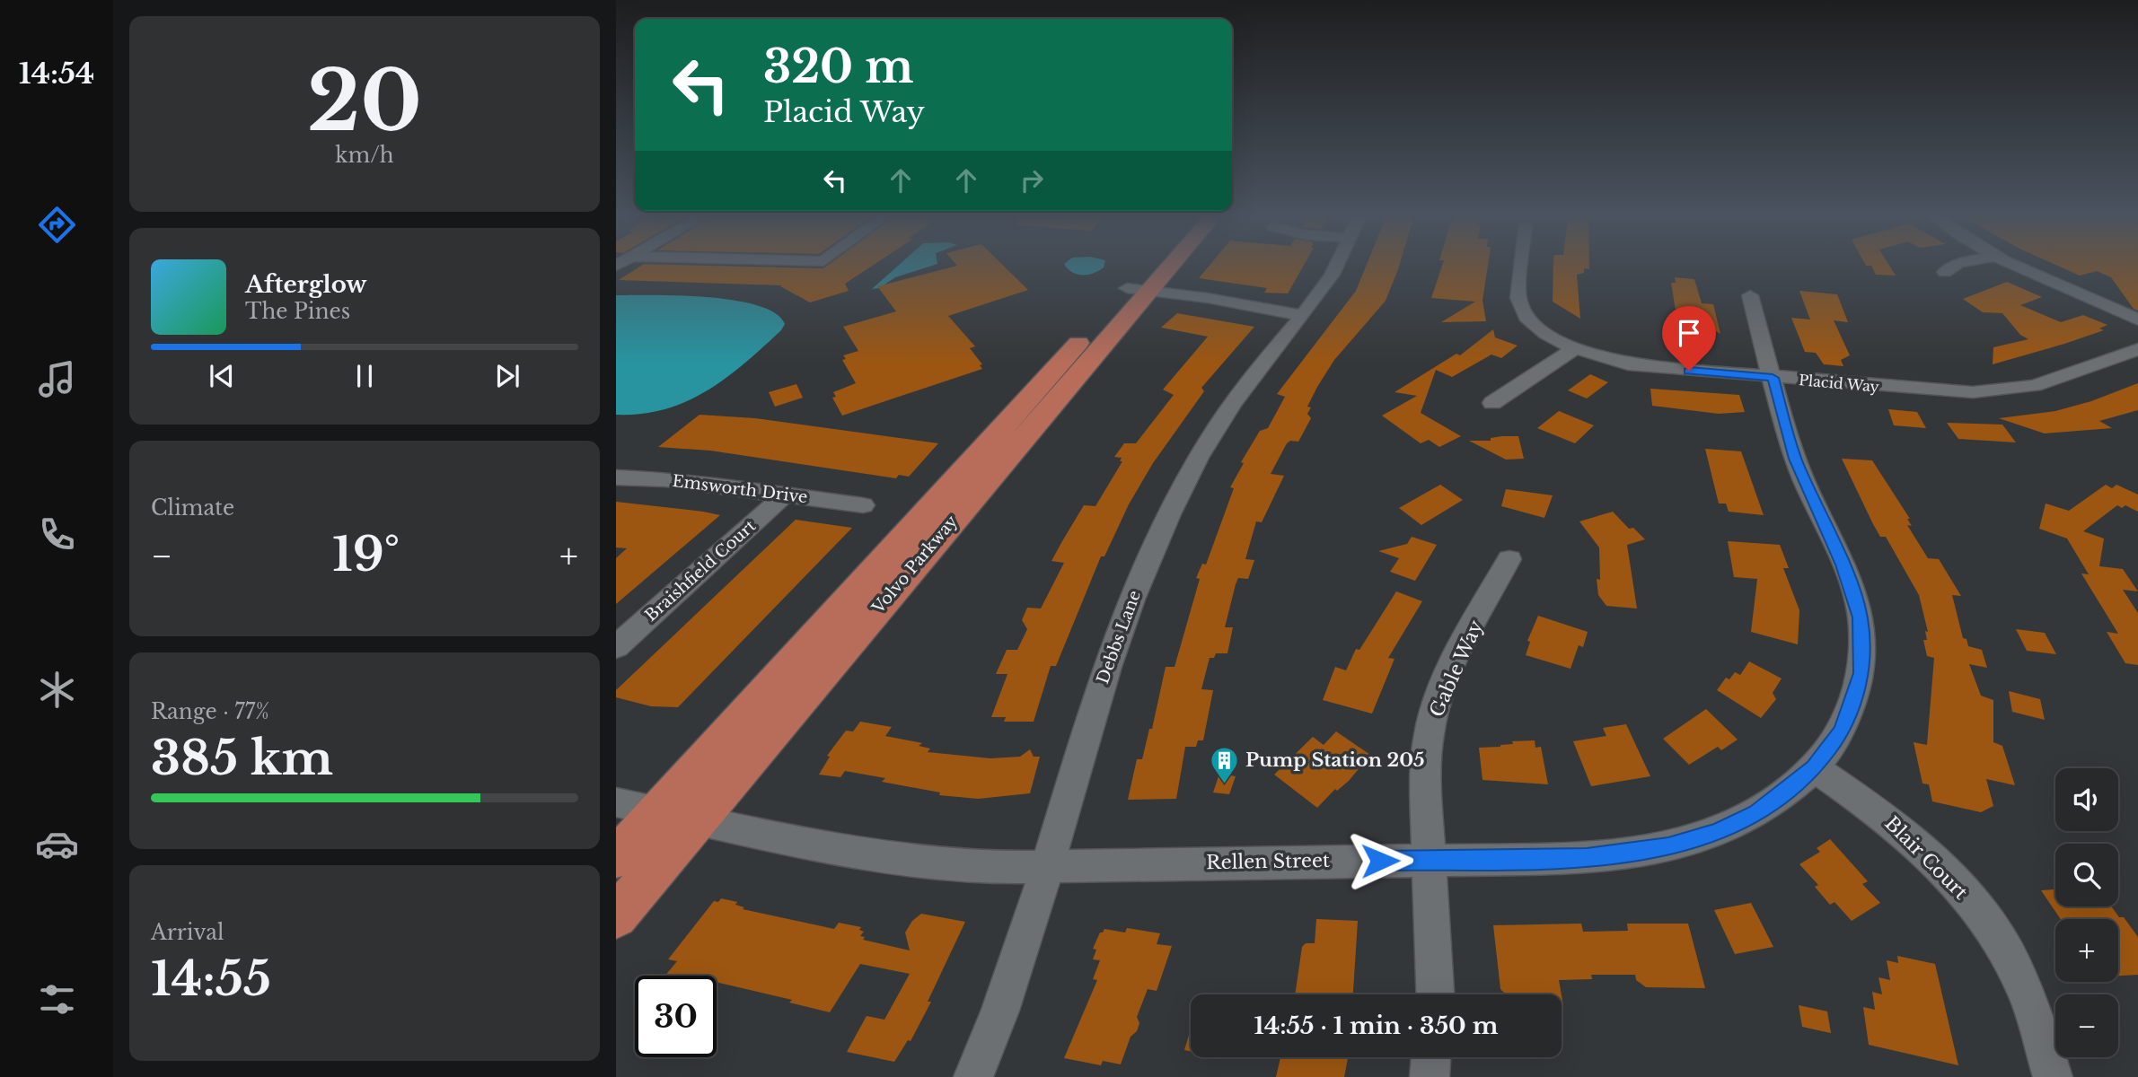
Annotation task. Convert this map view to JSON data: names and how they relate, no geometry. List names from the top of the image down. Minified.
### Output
{"streets":{"main road":["Volvo Parkway"],"street":["Placid Way","Emsworth Drive","Braishfield Court","Debbs Lane","Gable Way","Blair Court","Rellen Street"]},"crossings":[["Placid Way","Rellen Street"],["Emsworth Drive","Braishfield Court"],["Volvo Parkway","Rellen Street"],["Debbs Lane","Rellen Street"],["Gable Way","Rellen Street"],["Blair Court","Rellen Street"]],"places":{"building":["Pump Station 205"]},"page":{"tabs":"14:54","tile":[["20","km/h"],"Climate",["Range · 77%","385 km"],["Arrival","14:55"]],"turn":["320 m","Placid Way"],"song":["Afterglow","The Pines"],"heat":["−","19°","+"],"map_buttons":["+","−"],"limit":"30","trip":"14:55 · 1 min · 350 m"}}
